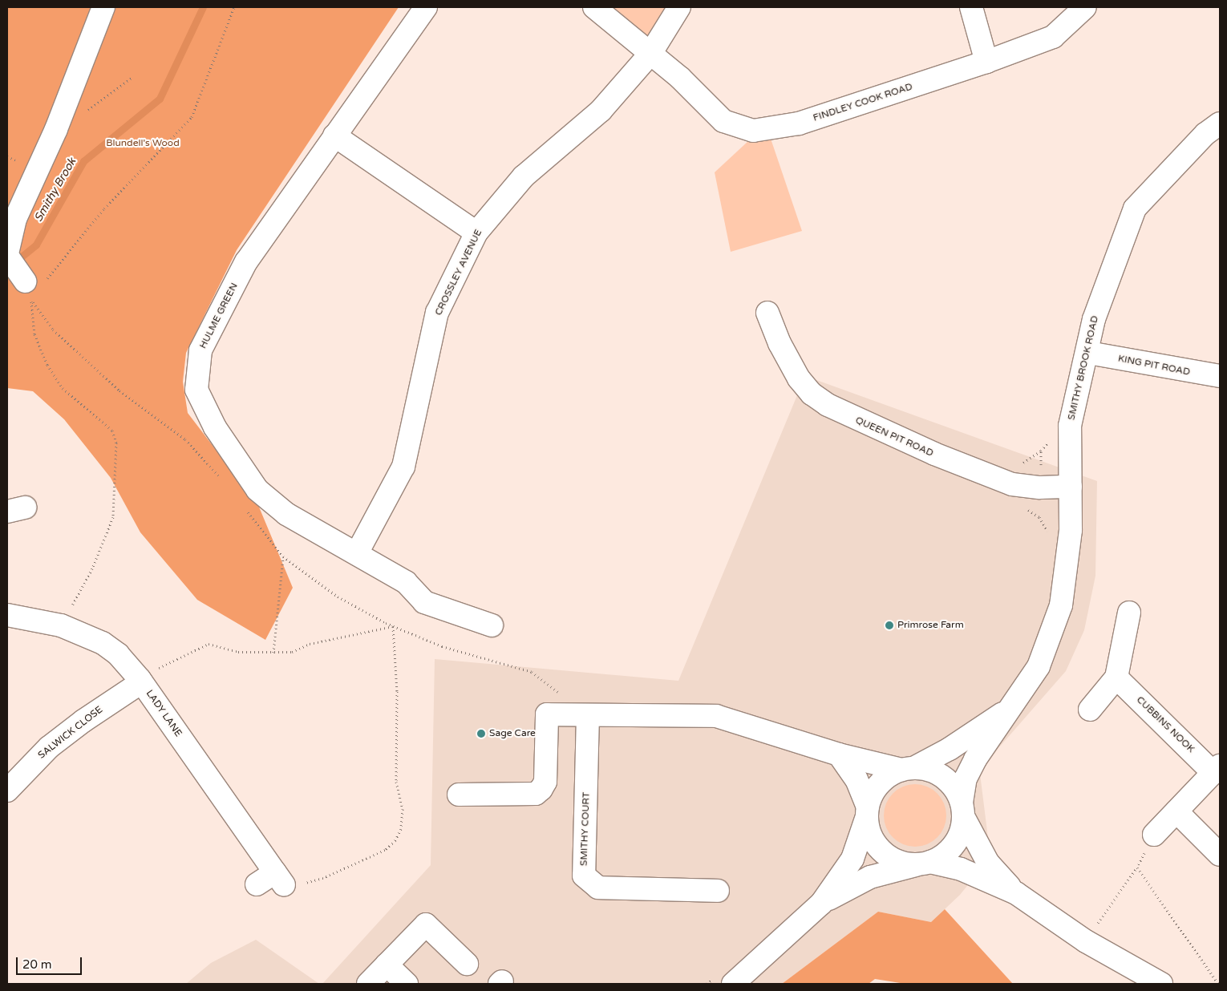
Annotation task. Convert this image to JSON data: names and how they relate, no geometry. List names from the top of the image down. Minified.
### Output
{"streets":{"street":["FINDLEY COOK ROAD","CROSSLEY AVENUE","HULME GREEN","KING PIT ROAD","SMITHY BROOK ROAD","QUEEN PIT ROAD","LADY LANE","CUBBINS NOOK","SALWICK CLOSE","SMITHY COURT"]},"crossings":[["FINDLEY COOK ROAD","CROSSLEY AVENUE"],["CROSSLEY AVENUE","HULME GREEN"],["KING PIT ROAD","SMITHY BROOK ROAD"],["SMITHY BROOK ROAD","QUEEN PIT ROAD"],["LADY LANE","SALWICK CLOSE"]],"water":["Smithy Brook"],"parks":["Blundell's Wood"],"places":["Primrose Farm","Sage Care"],"scale_bar":"20 m"}
